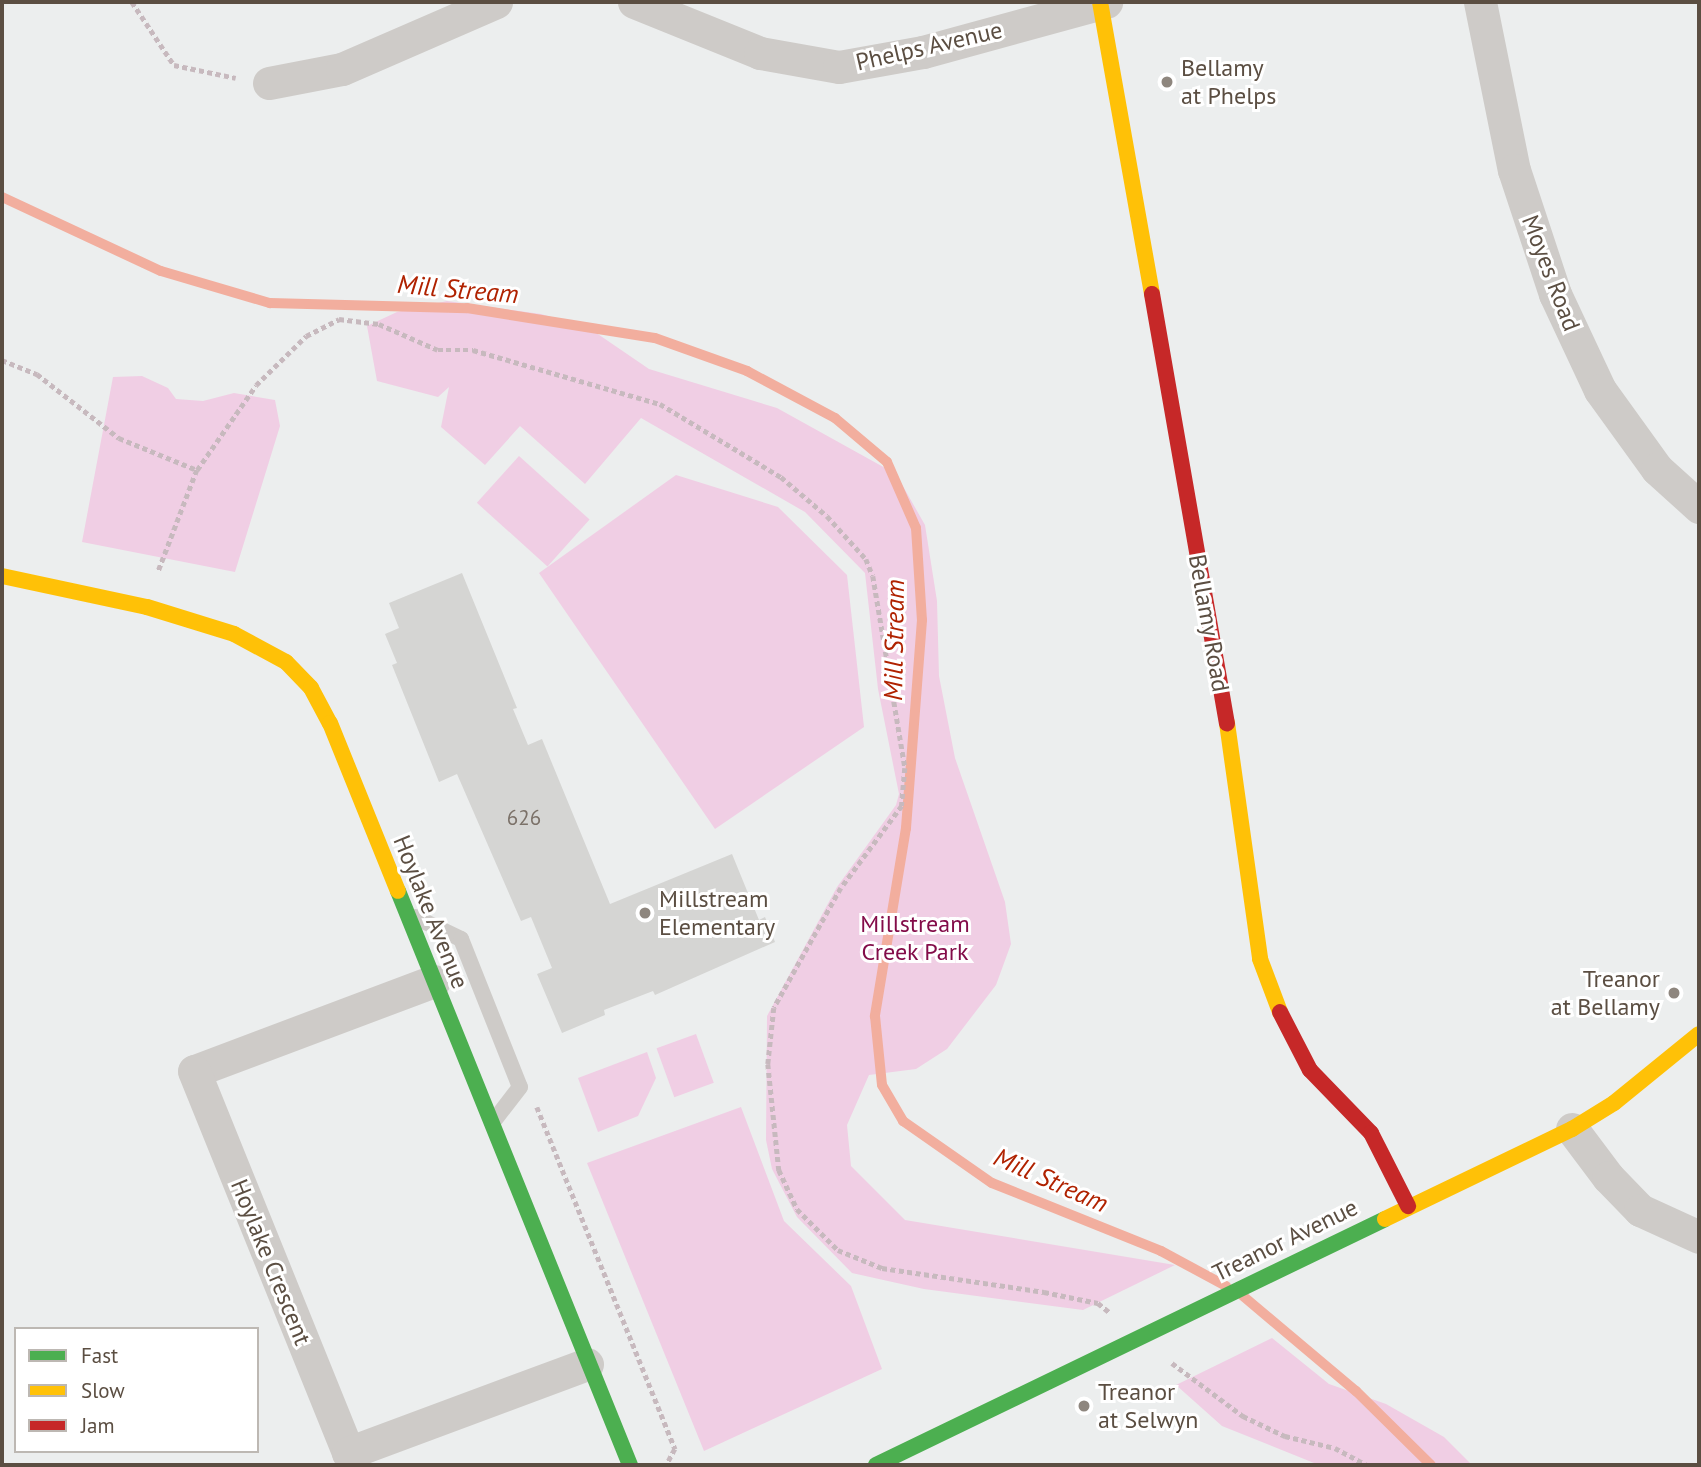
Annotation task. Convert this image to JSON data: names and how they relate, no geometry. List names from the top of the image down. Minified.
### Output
{"streets":{"street":["Phelps Avenue","Moyes Road","Bellamy Road","Hoylake Avenue","Treanor Avenue","Hoylake Crescent"]},"crossings":[["Phelps Avenue","Bellamy Road"],["Bellamy Road","Treanor Avenue"],["Hoylake Avenue","Hoylake Crescent"]],"water":["Mill Stream"],"parks":["Millstream Creek Park"],"places":["Bellamy at Phelps","Millstream Elementary","Treanor at Bellamy","Treanor at Selwyn"],"house_numbers":["626"],"legend":["Fast","Slow","Jam"]}
